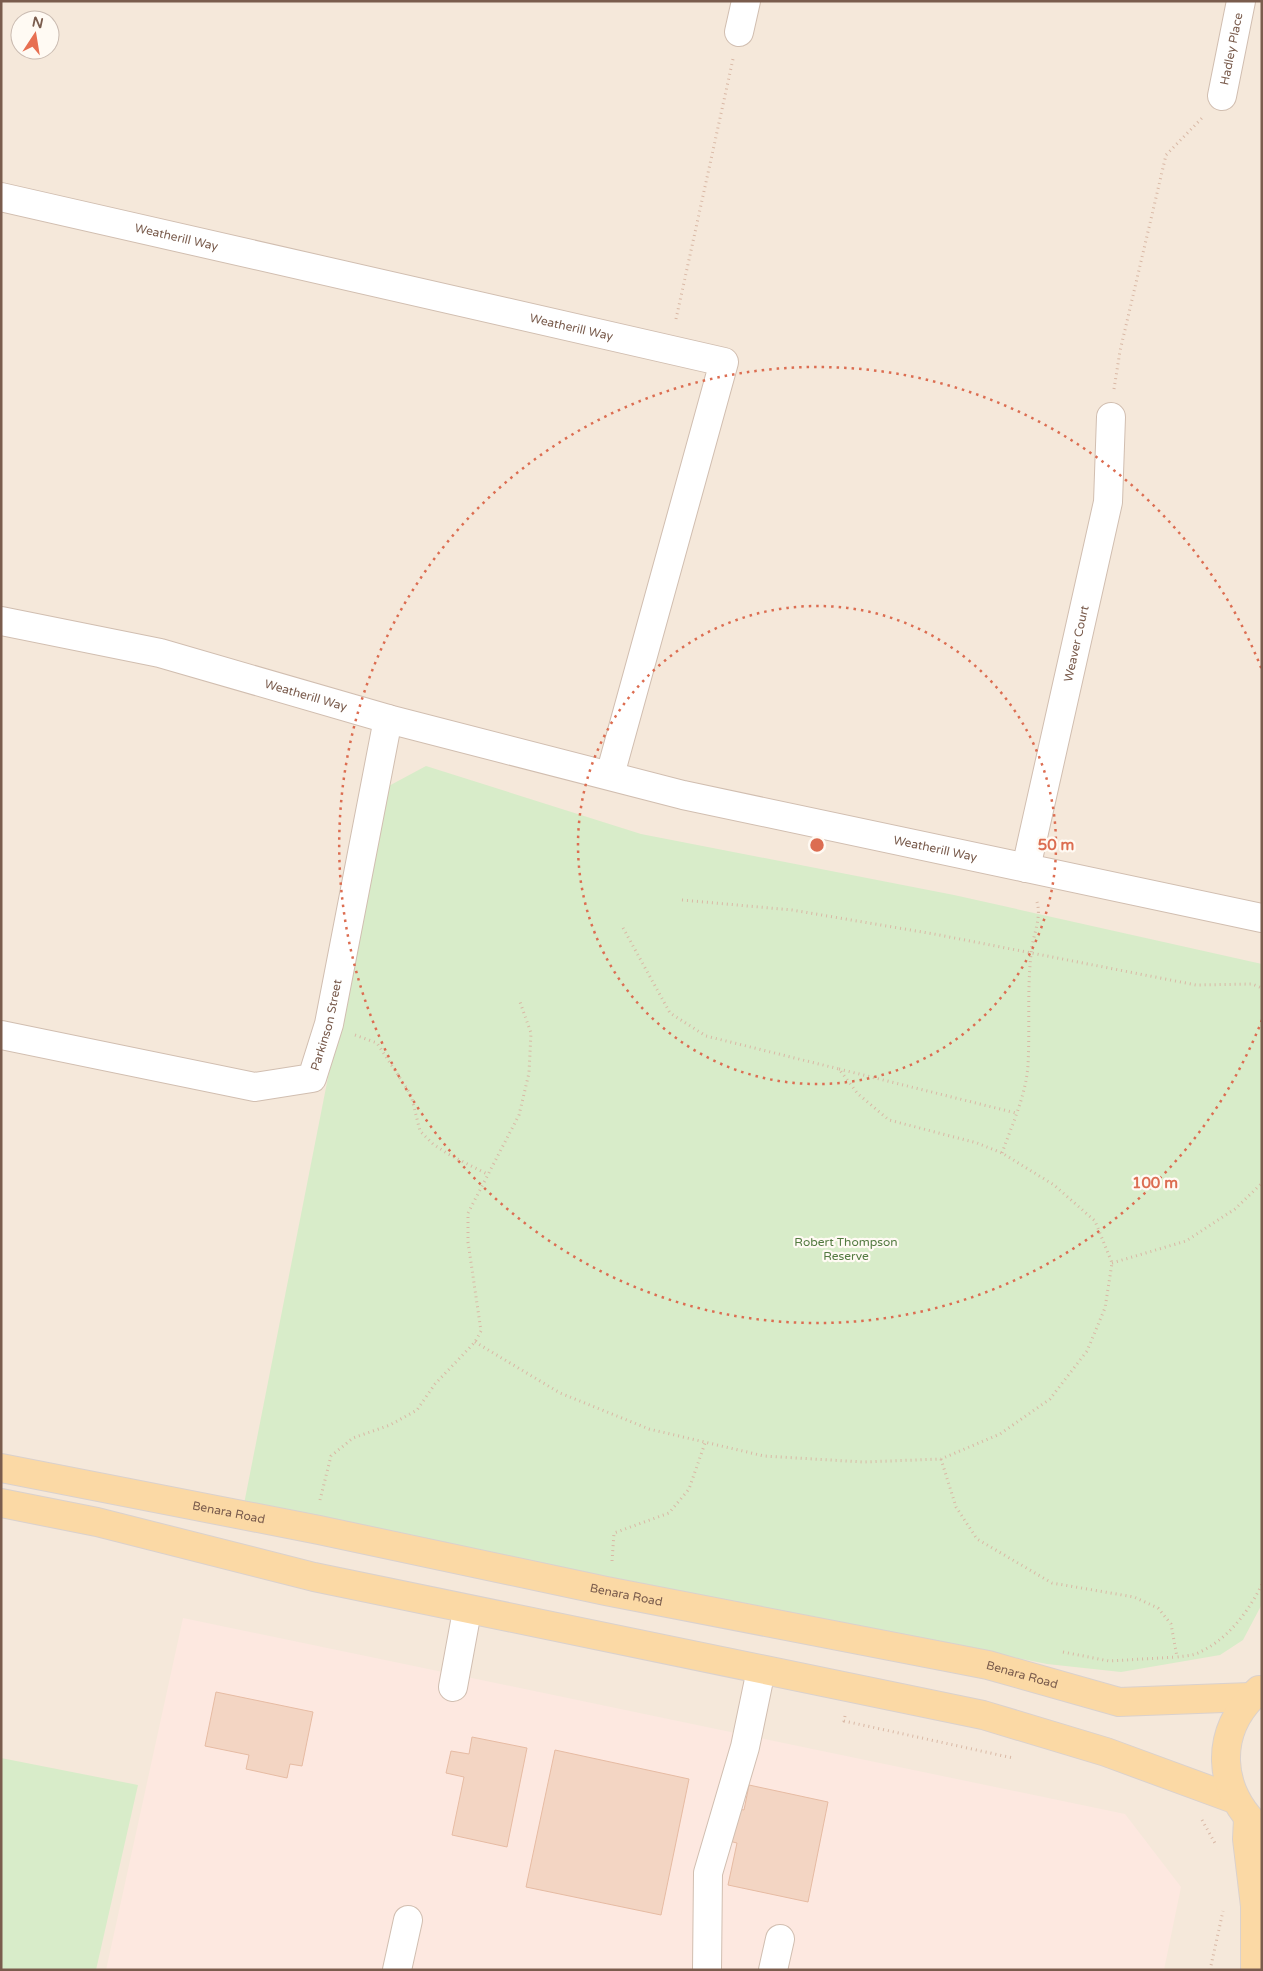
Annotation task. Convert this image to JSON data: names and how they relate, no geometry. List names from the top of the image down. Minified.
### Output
{"streets":{"main road":["Benara Road"],"street":["Hadley Place","Weatherill Way","Weaver Court","Parkinson Street"]},"crossings":[["Weatherill Way","Weaver Court"],["Weatherill Way","Parkinson Street"]],"parks":["Robert Thompson Reserve"],"north":"top","rings":["50 m","100 m"]}
